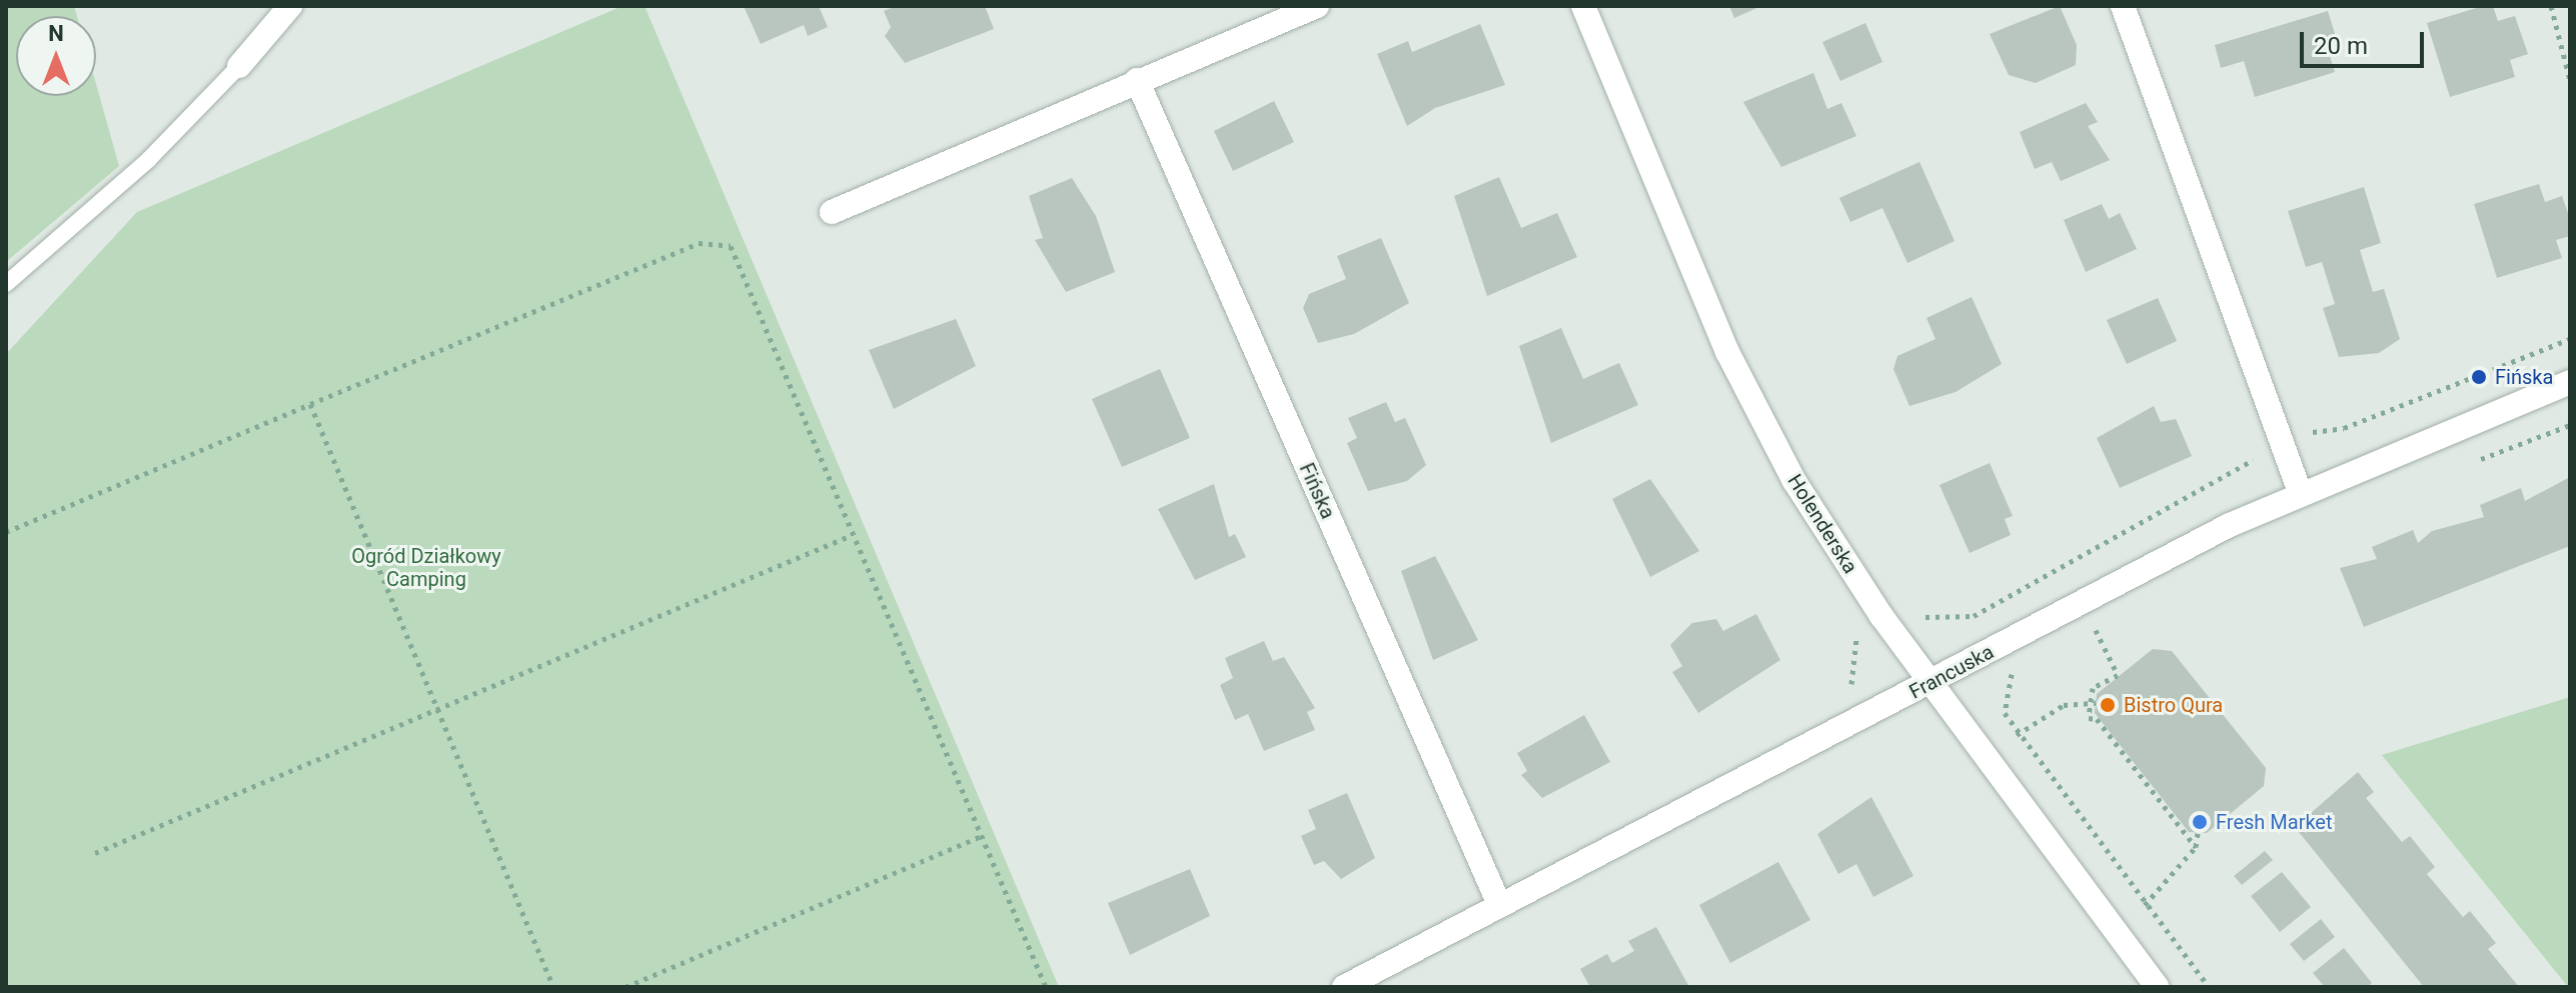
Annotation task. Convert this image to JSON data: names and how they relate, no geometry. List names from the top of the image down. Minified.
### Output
{"streets":{"street":["Fińska","Holenderska","Francuska"]},"crossings":[["Fińska","Francuska"],["Holenderska","Francuska"]],"parks":["Ogród Działkowy Camping"],"places":["Fińska","Bistro Qura","Fresh Market"],"scale_bar":"20 m","north":"top"}
